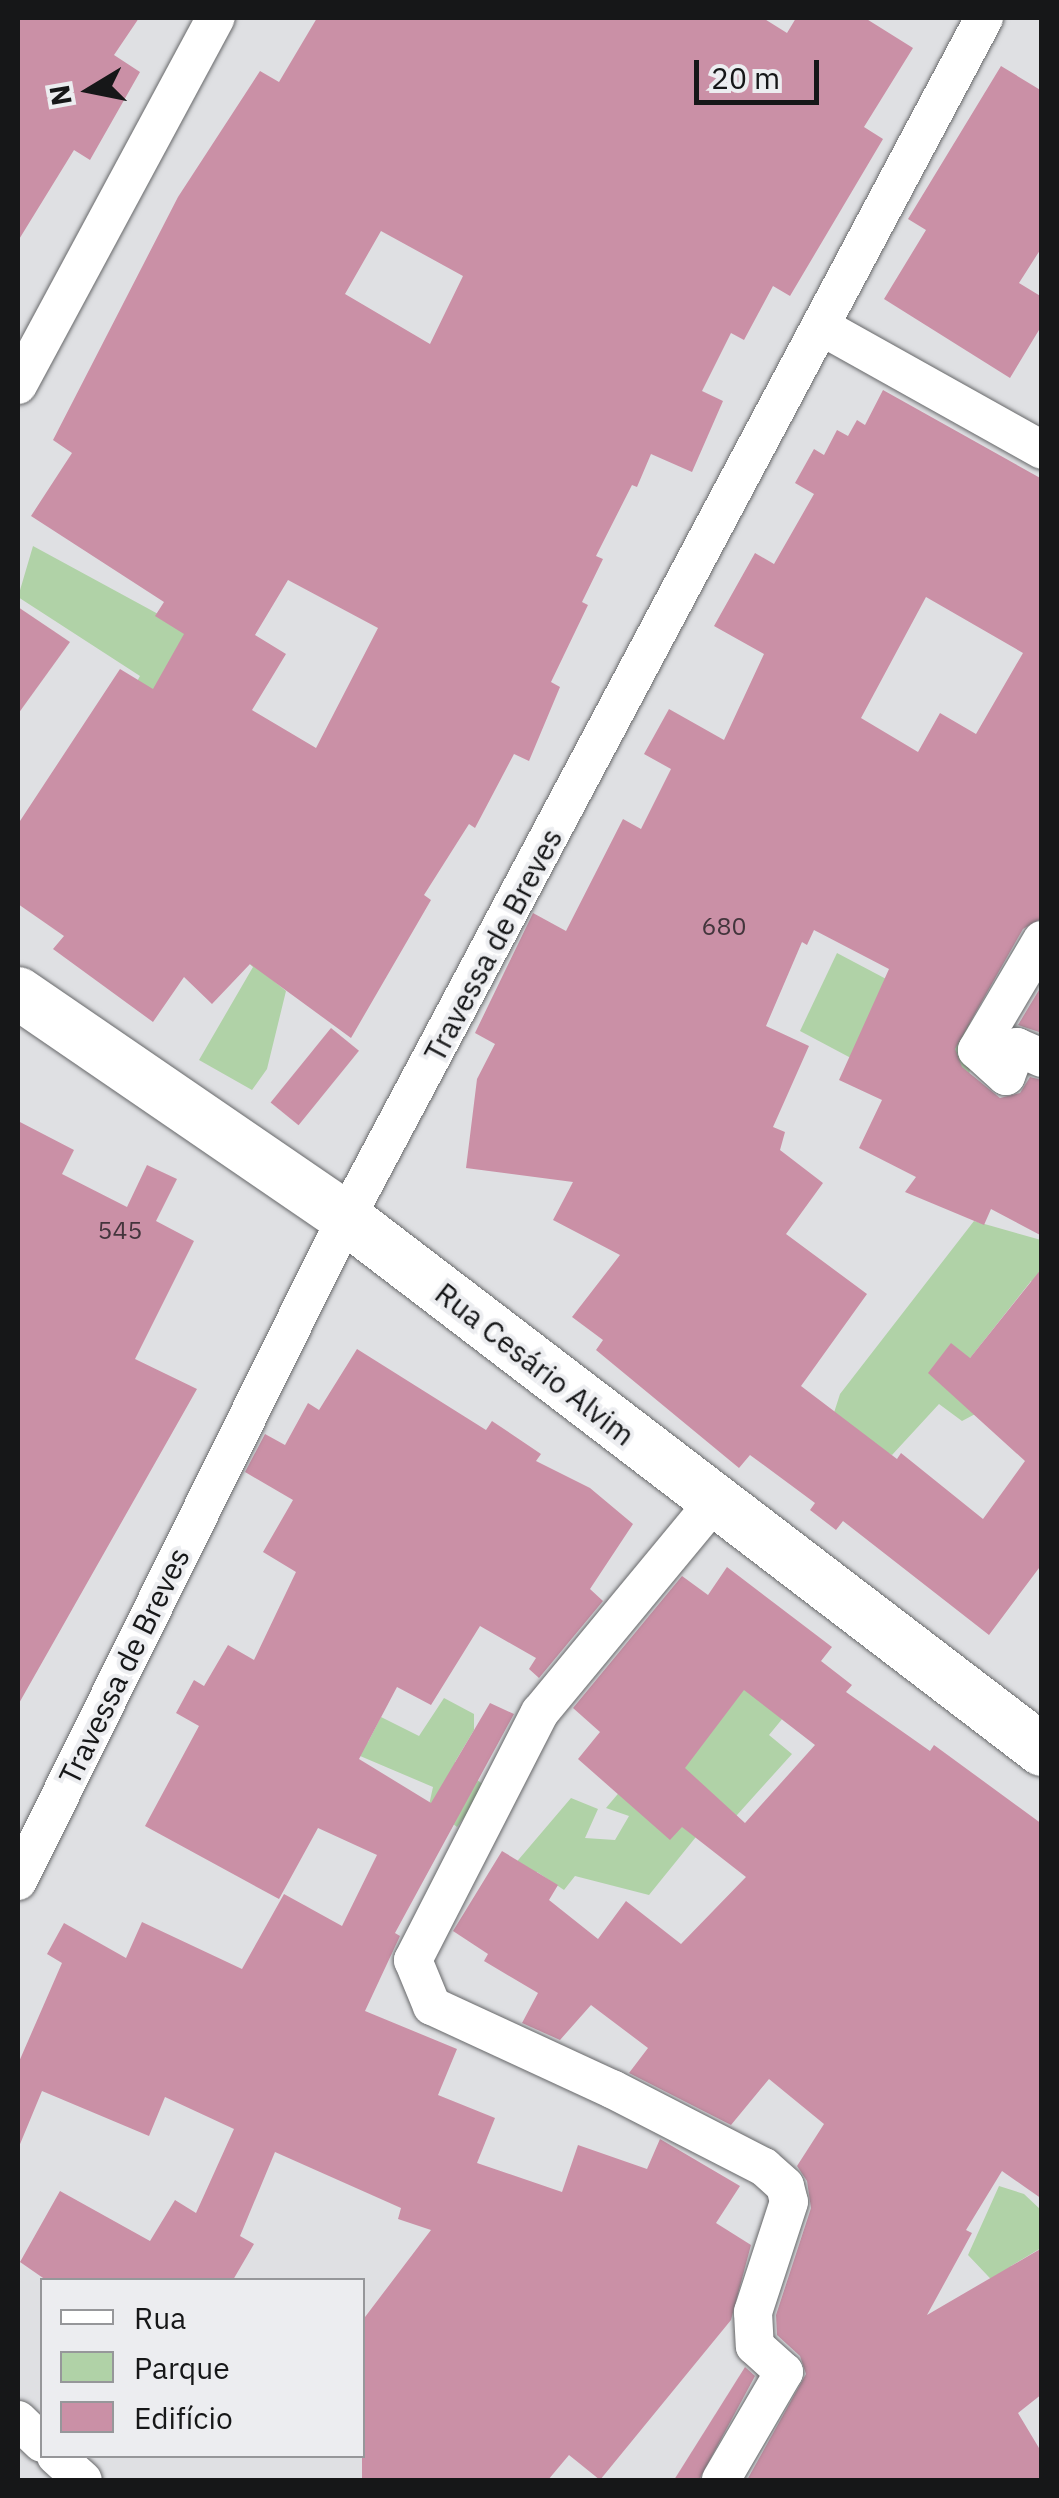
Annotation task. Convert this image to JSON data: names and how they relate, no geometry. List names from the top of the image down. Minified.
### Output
{"streets":{"street":["Travessa de Breves","Rua Cesário Alvim"]},"crossings":[["Travessa de Breves","Rua Cesário Alvim"]],"house_numbers":["680","545"],"legend":["Rua","Parque","Edifício"],"scale_bar":"20 m","north":"left"}
